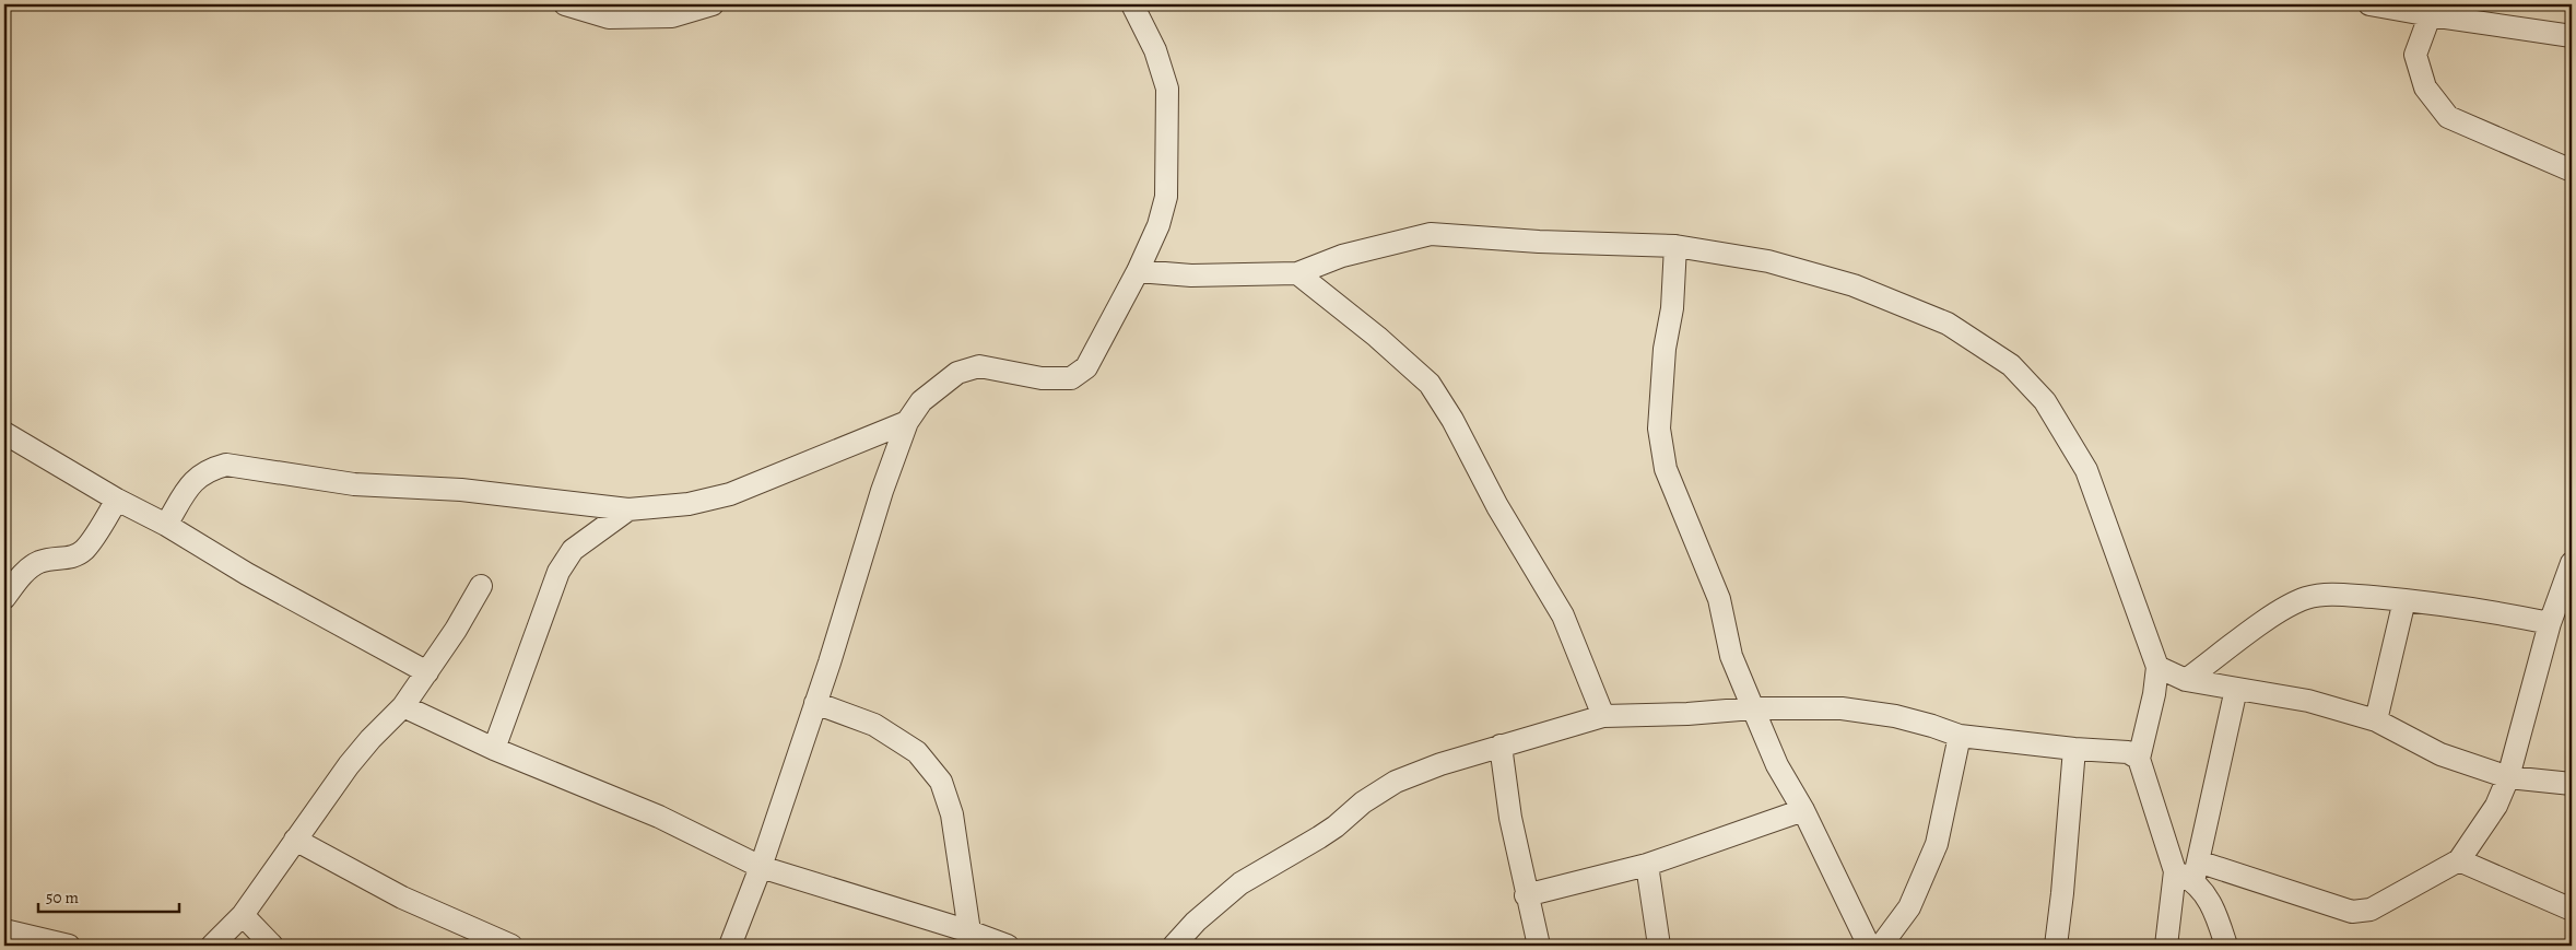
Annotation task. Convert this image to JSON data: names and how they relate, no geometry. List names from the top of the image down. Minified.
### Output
{"scale_bar":"50 m"}
